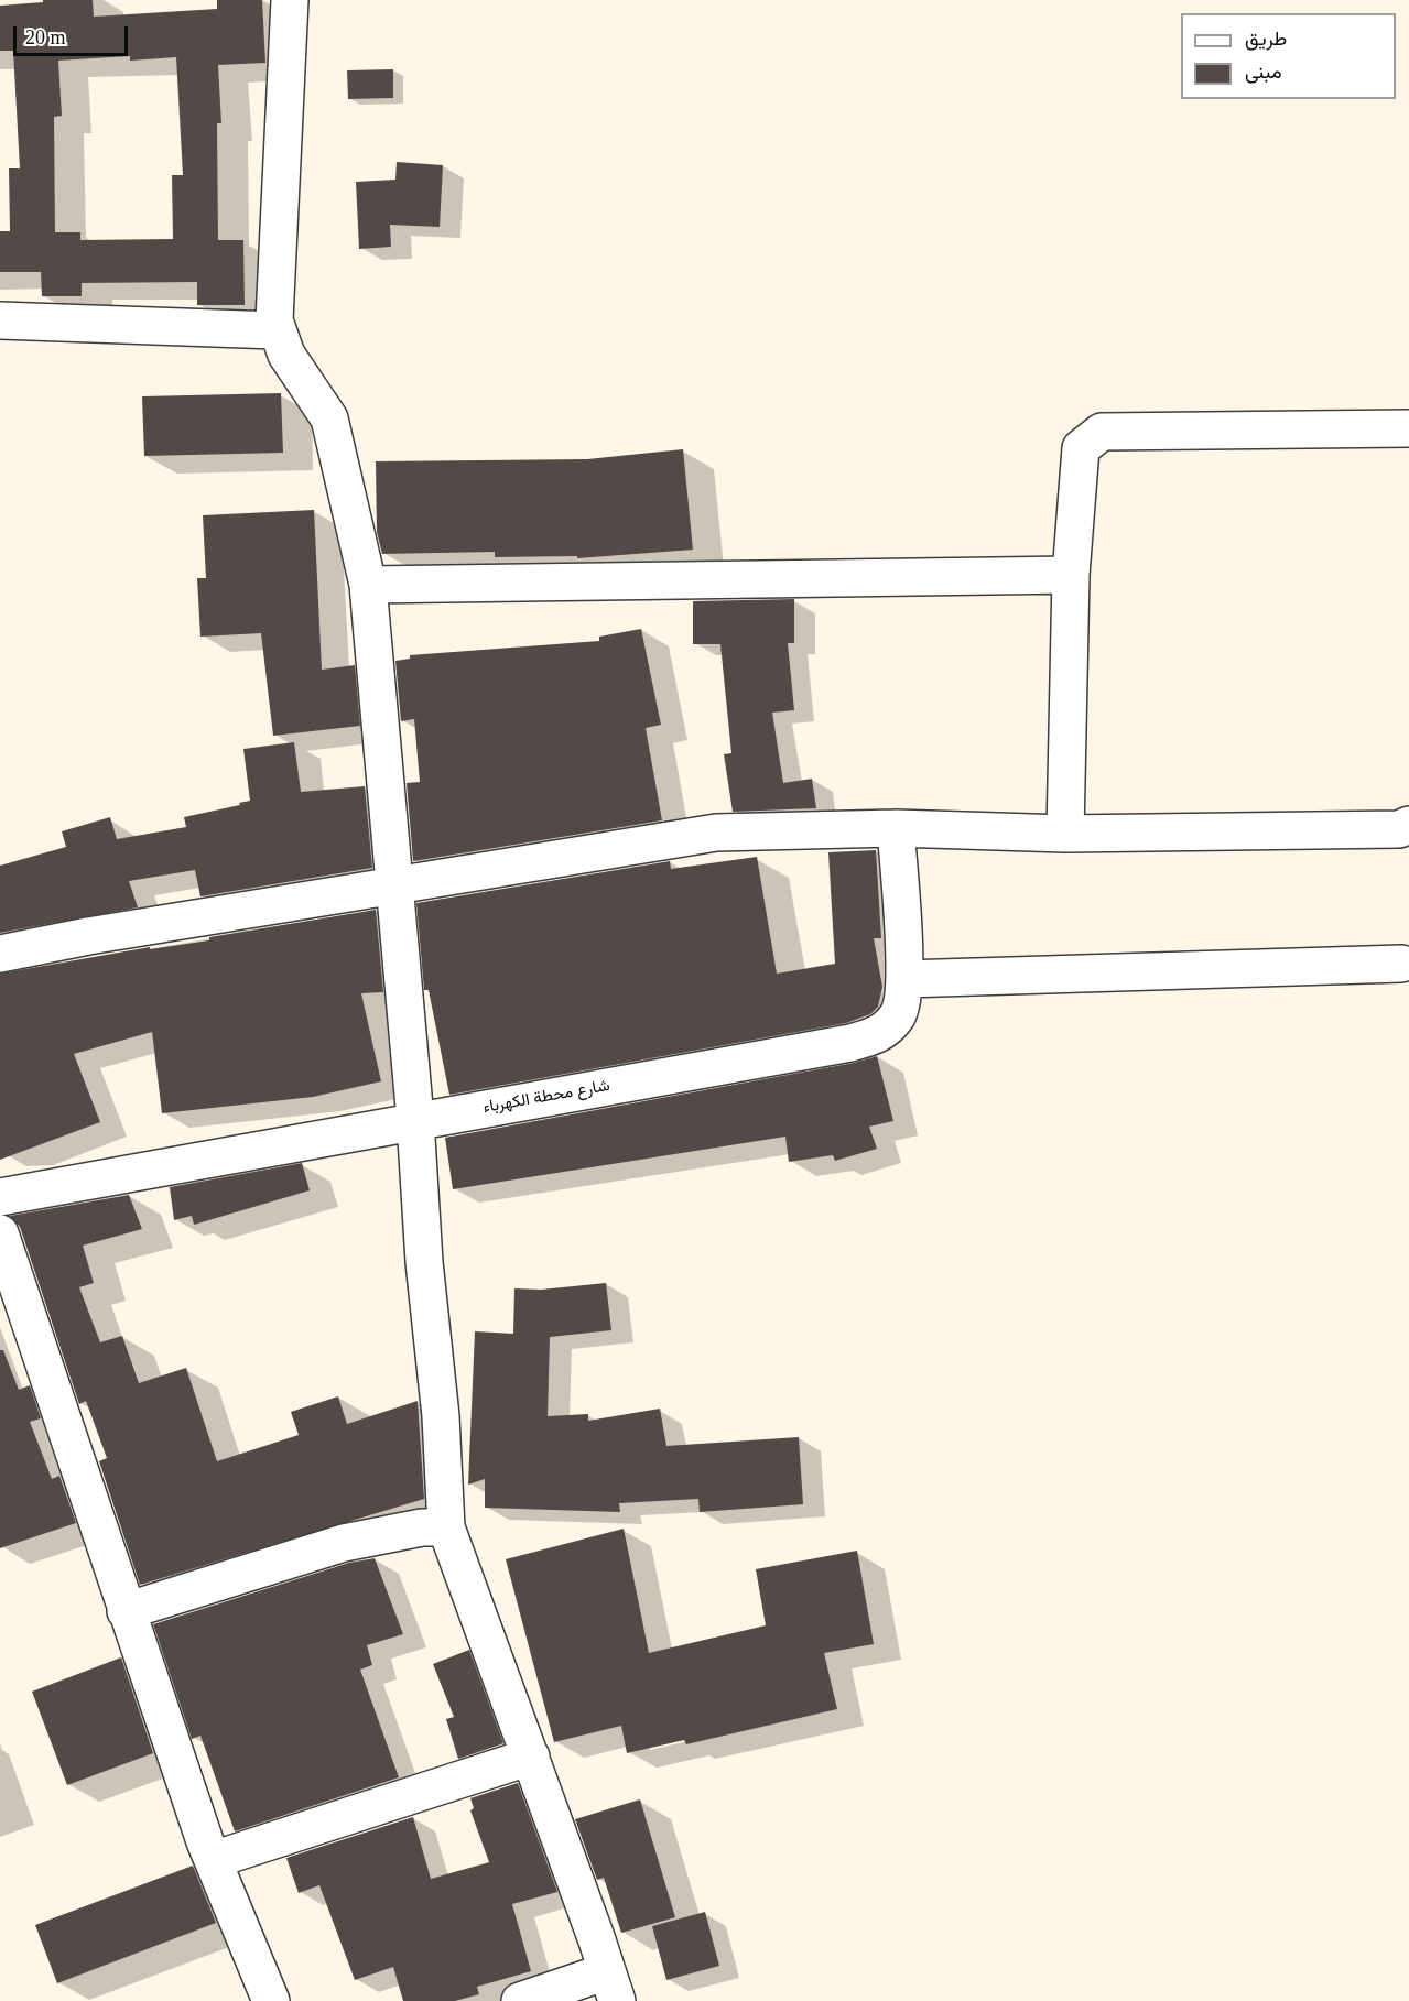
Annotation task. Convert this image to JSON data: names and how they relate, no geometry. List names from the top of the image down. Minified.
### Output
{"streets":{"street":["شارع محطة الكهرباء"]},"legend":["طريق","مبنى"],"scale_bar":"20 m"}
